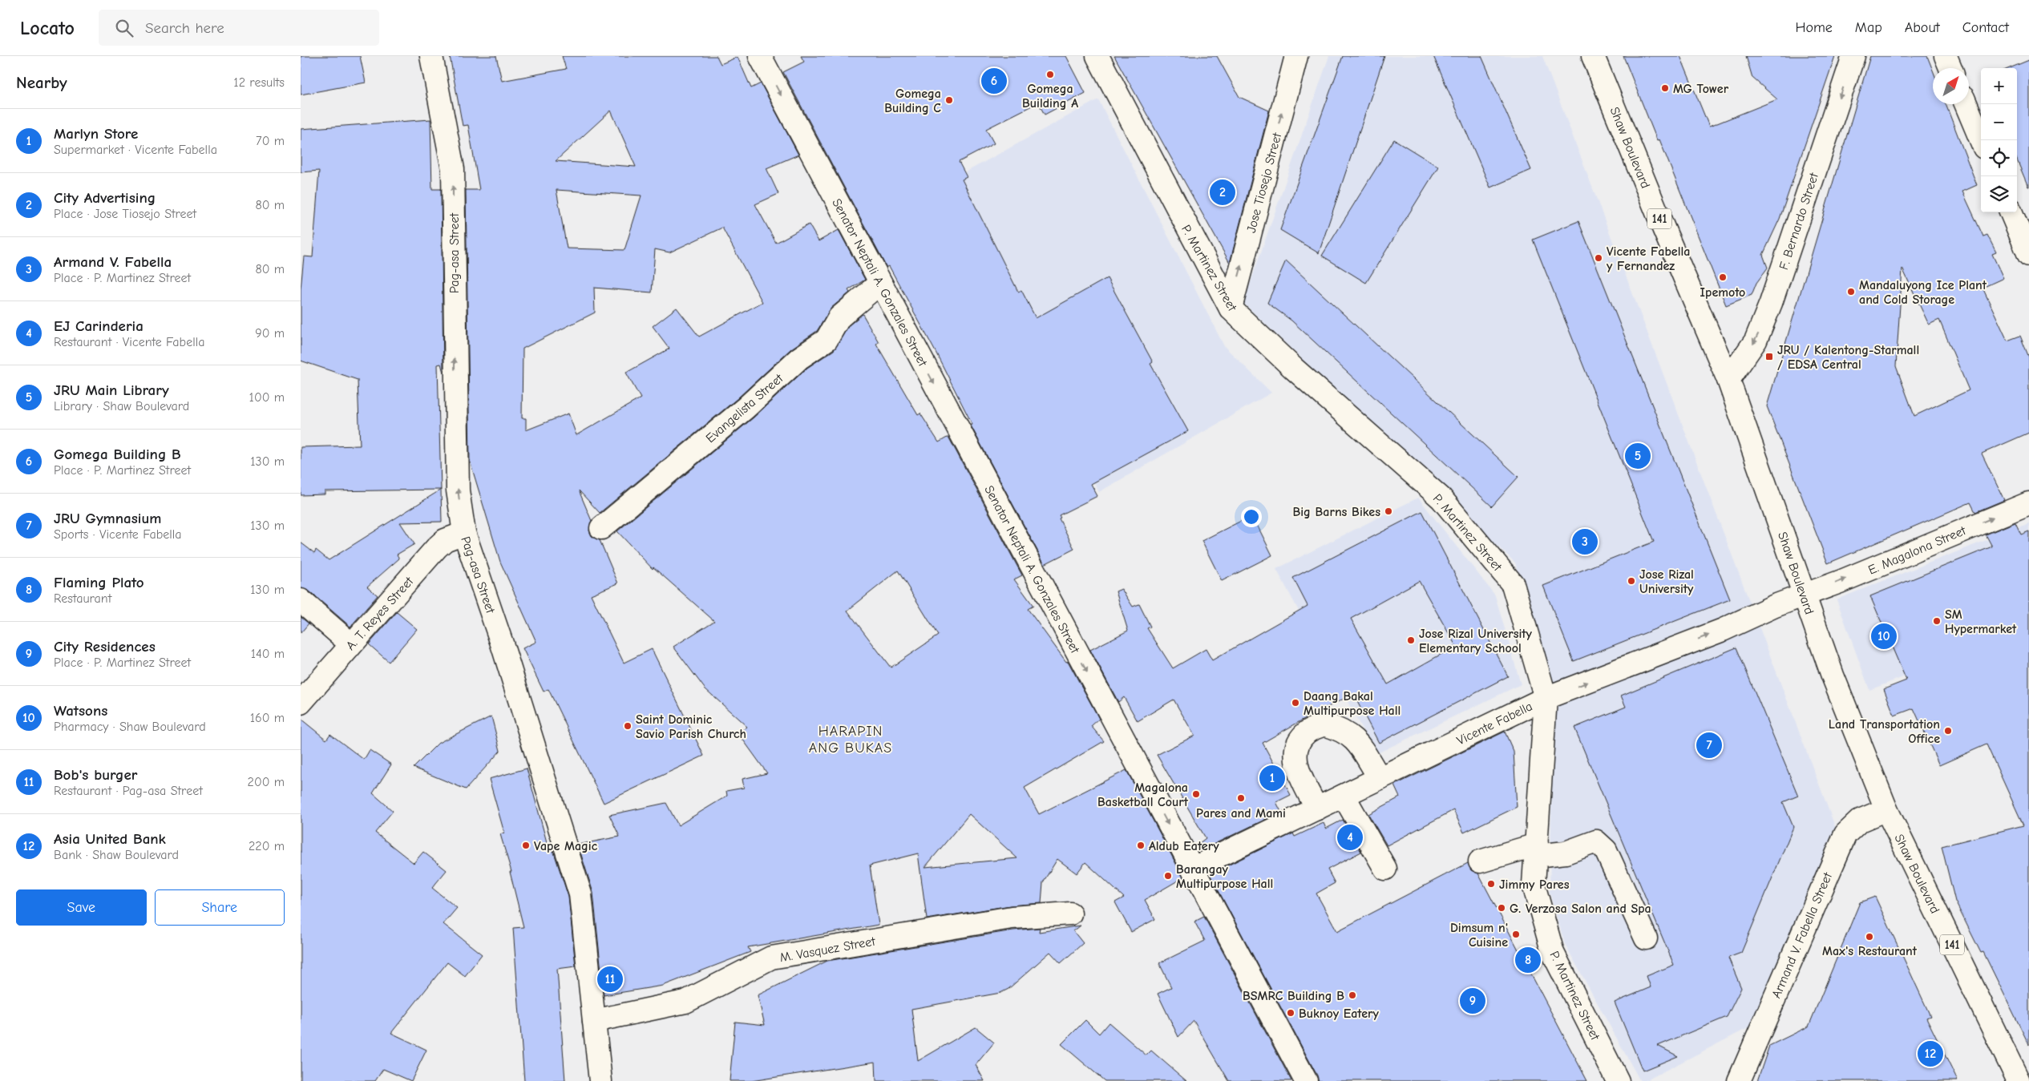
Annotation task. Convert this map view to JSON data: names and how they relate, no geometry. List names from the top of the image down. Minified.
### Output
{"streets":{"street":["Shaw Boulevard","Jose Tiosejo Street","141","F. Bernardo Street","Pag-asa Street","P. Martinez Street","Senator Neptali A. Gonzales Street","Evangelista Street","E. Magalona Street","A. T. Reyes Street","Vicente Fabella","Armand V. Fabella Street","M. Vasquez Street"]},"crossings":[["Shaw Boulevard","F. Bernardo Street"],["Shaw Boulevard","E. Magalona Street"],["Shaw Boulevard","Vicente Fabella"],["Shaw Boulevard","Armand V. Fabella Street"],["Jose Tiosejo Street","P. Martinez Street"],["Pag-asa Street","A. T. Reyes Street"],["Pag-asa Street","M. Vasquez Street"],["P. Martinez Street","Vicente Fabella"],["Senator Neptali A. Gonzales Street","Evangelista Street"],["Senator Neptali A. Gonzales Street","Vicente Fabella"],["E. Magalona Street","Vicente Fabella"]],"one_way":["Jose Tiosejo Street","F. Bernardo Street","Pag-asa Street","Senator Neptali A. Gonzales Street","E. Magalona Street","Vicente Fabella"],"districts":["HARAPIN ANG BUKAS"],"places":{"other":["Gomega Building A","MG Tower","Gomega Building C","Vicente Fabella y Fernandez","Ipemoto","Mandaluyong Ice Plant and Cold Storage","Big Barns Bikes","Jose Rizal University","SM Hypermarket","Jose Rizal University Elementary School","Daang Bakal Multipurpose Hall","Saint Dominic Savio Parish Church","Land Transportation Office","Magalona Basketball Court","Pares and Mami","Vape Magic","Aldub Eatery","Barangay Multipurpose Hall","Jimmy Pares","G. Verzosa Salon and Spa","Dimsum n' Cuisine","Max's Restaurant","BSMRC Building B","Buknoy Eatery"],"transit":["JRU / Kalentong-Starmall / EDSA Central"]},"north":"top right","page":{"header":"Locato","search":"Search here","nav":["Home","Map","About","Contact"],"heading":["Nearby","12 results"],"pins":["6","2","5","3","10","7","1","4","8","11","9","12"],"map_buttons":["+","−"],"list":[{"mark":"1","name":"Marlyn Store","note":"Supermarket · Vicente Fabella","value":"70 m"},{"mark":"2","name":"City Advertising","note":"Place · Jose Tiosejo Street","value":"80 m"},{"mark":"3","name":"Armand V. Fabella","note":"Place · P. Martinez Street","value":"80 m"},{"mark":"4","name":"EJ Carinderia","note":"Restaurant · Vicente Fabella","value":"90 m"},{"mark":"5","name":"JRU Main Library","note":"Library · Shaw Boulevard","value":"100 m"},{"mark":"6","name":"Gomega Building B","note":"Place · P. Martinez Street","value":"130 m"},{"mark":"7","name":"JRU Gymnasium","note":"Sports · Vicente Fabella","value":"130 m"},{"mark":"8","name":"Flaming Plato","note":"Restaurant","value":"130 m"},{"mark":"9","name":"City Residences","note":"Place · P. Martinez Street","value":"140 m"},{"mark":"10","name":"Watsons","note":"Pharmacy · Shaw Boulevard","value":"160 m"},{"mark":"11","name":"Bob's burger","note":"Restaurant · Pag-asa Street","value":"200 m"},{"mark":"12","name":"Asia United Bank","note":"Bank · Shaw Boulevard","value":"220 m"}],"buttons":["Save","Share"]}}
